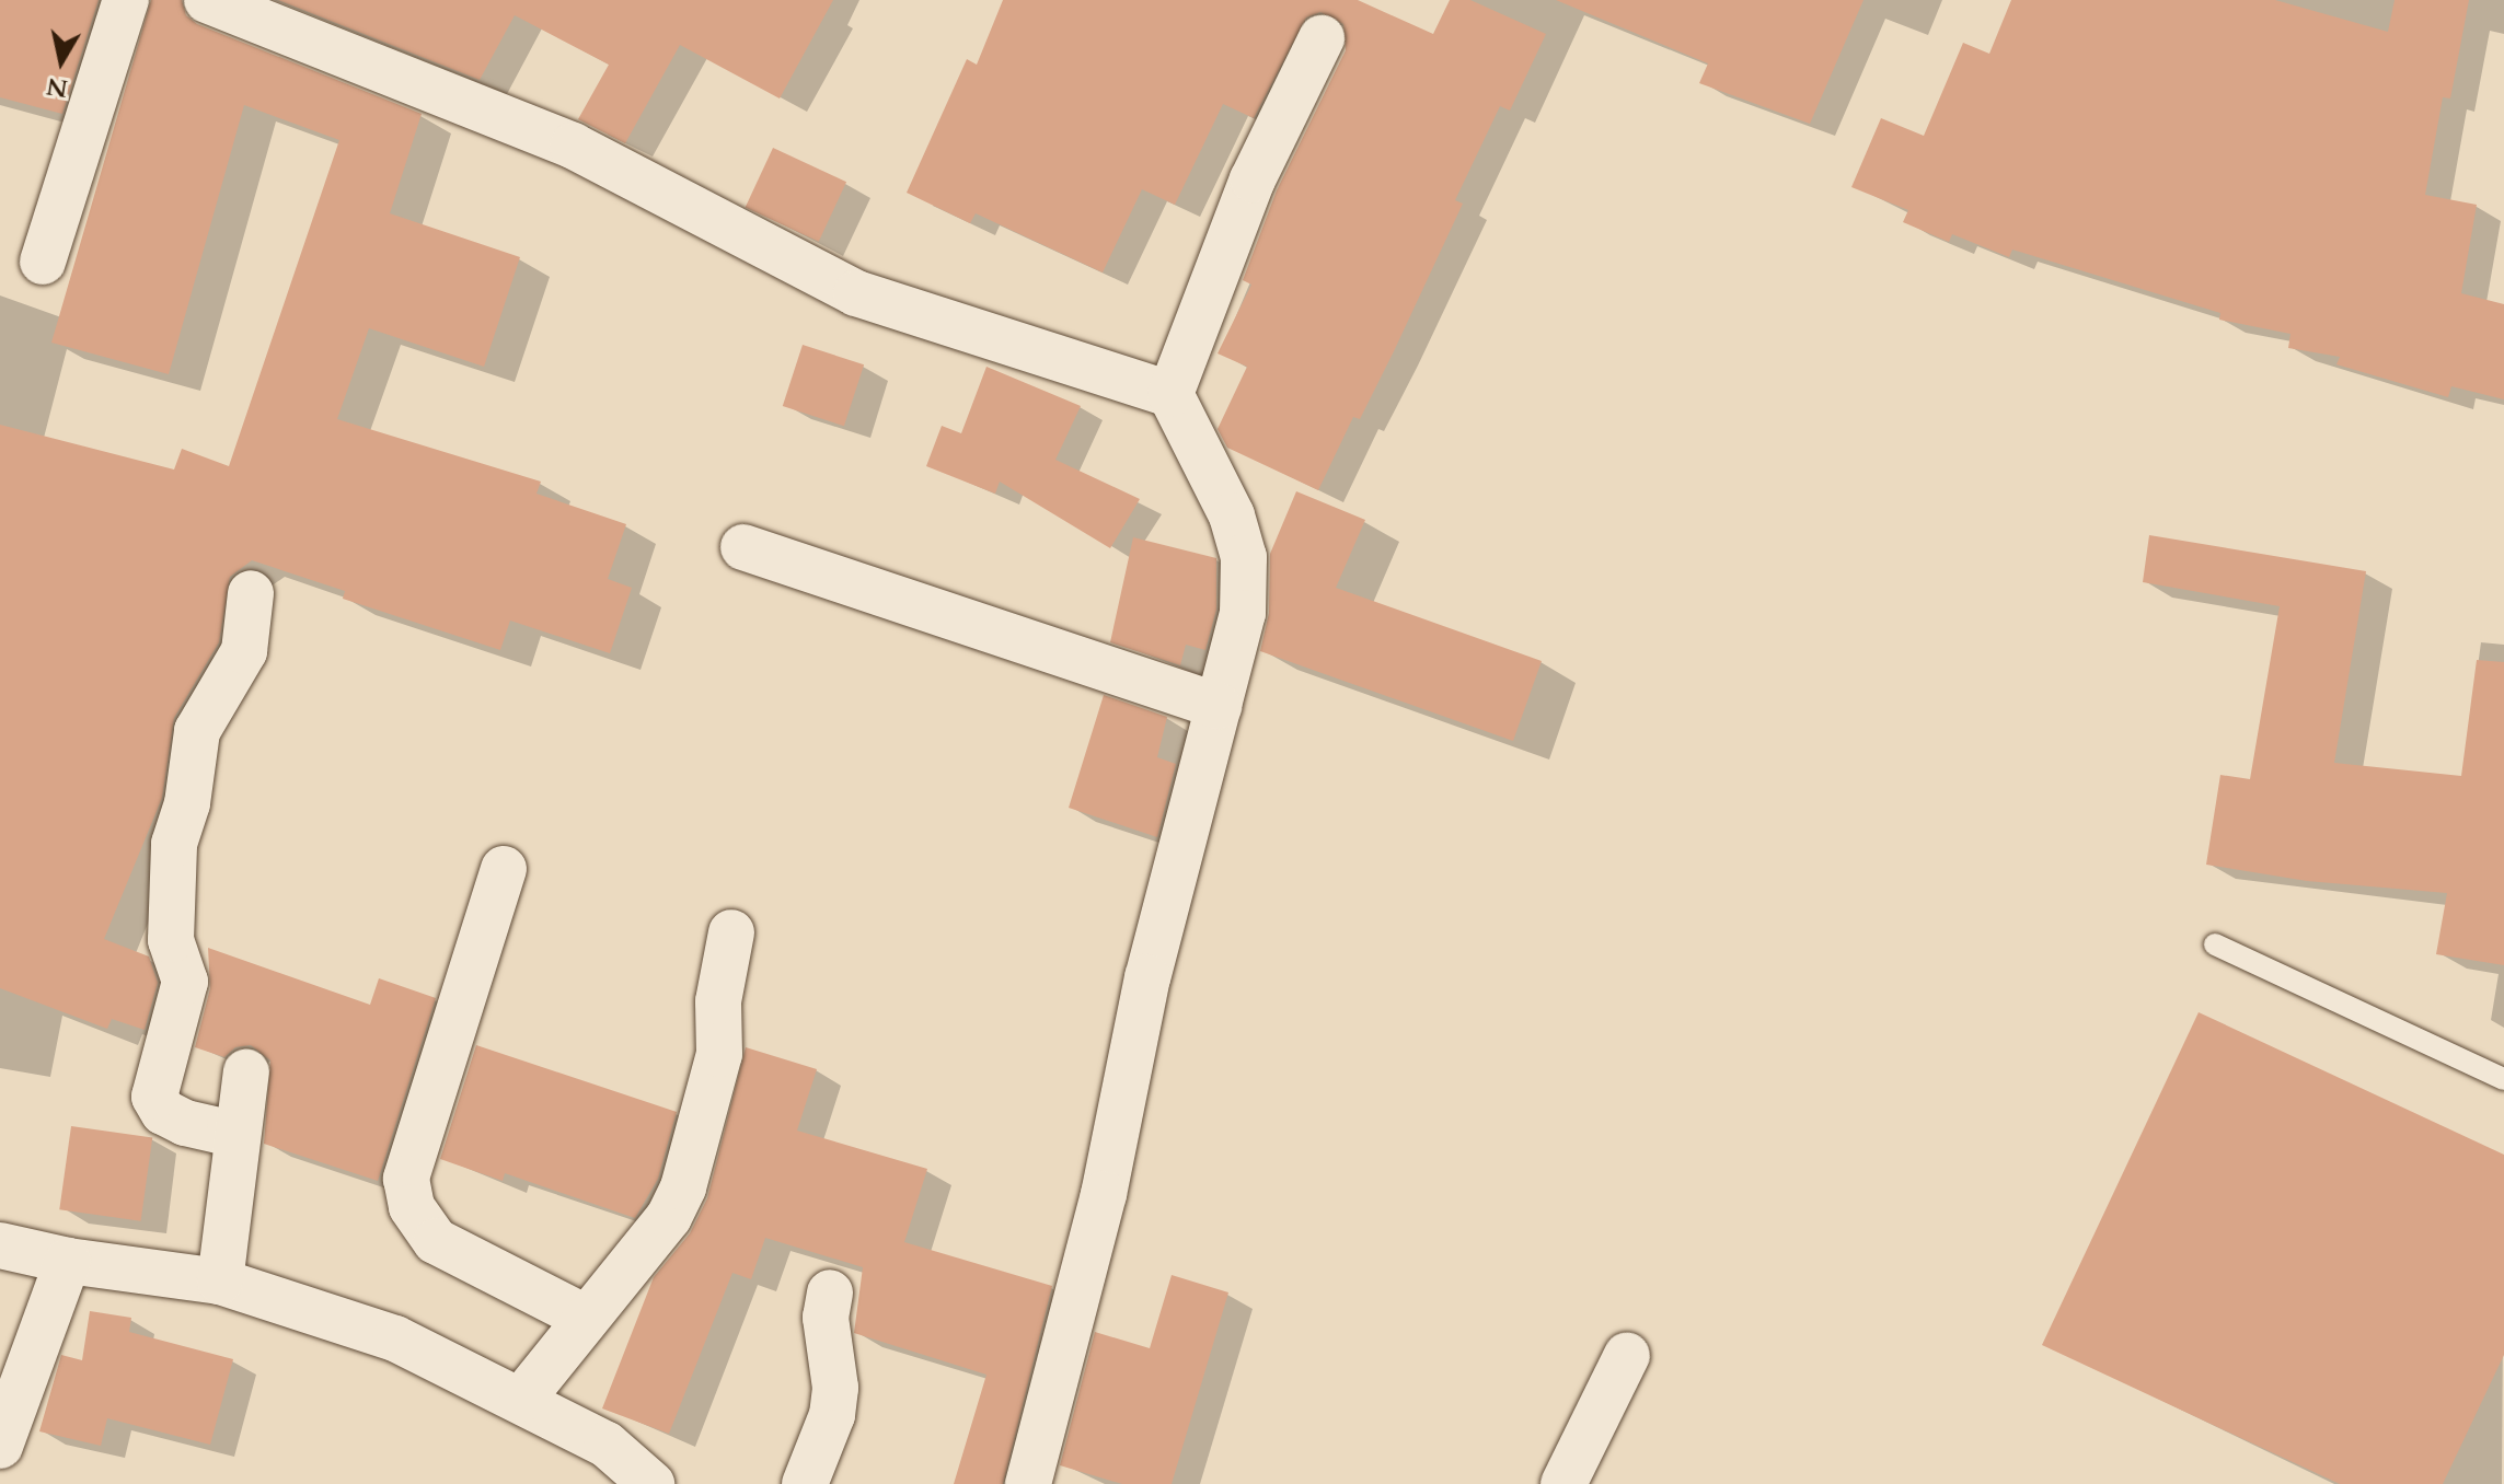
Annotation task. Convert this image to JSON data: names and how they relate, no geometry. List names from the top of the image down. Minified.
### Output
{"north":"bottom"}
